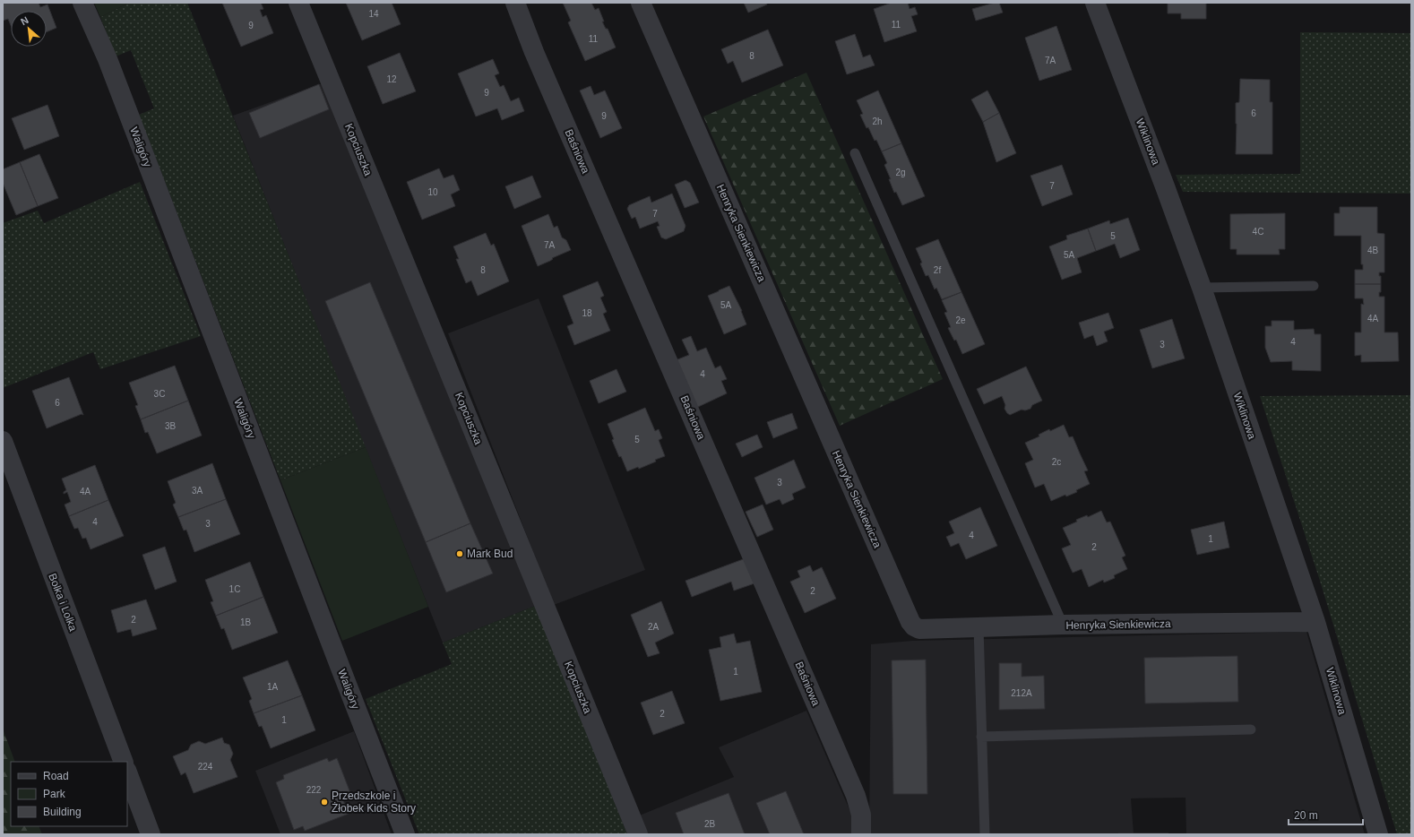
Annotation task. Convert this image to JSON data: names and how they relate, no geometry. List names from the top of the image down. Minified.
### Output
{"streets":{"street":["Wiklinowa","Waligóry","Kopciuszka","Baśniowa","Henryka Sienkiewicza","Bolka i Lolka"]},"crossings":[["Wiklinowa","Henryka Sienkiewicza"]],"places":["Mark Bud","Przedszkole i Żłobek Kids Story"],"house_numbers":["14","11","9","11","8","7A","12","9","6","9","2h","2g","7","10","7","4C","5","7A","4B","5A","8","2f","5A","18","4A","2e","4","3","4","3C","6","3B","5","2c","3","3A","4A","4","3","4","1","2","1C","2","2","1B","2A","1","1A","212A","2","1","224","222","2B"],"legend":["Road","Park","Building"],"scale_bar":"20 m","north":"top left"}
